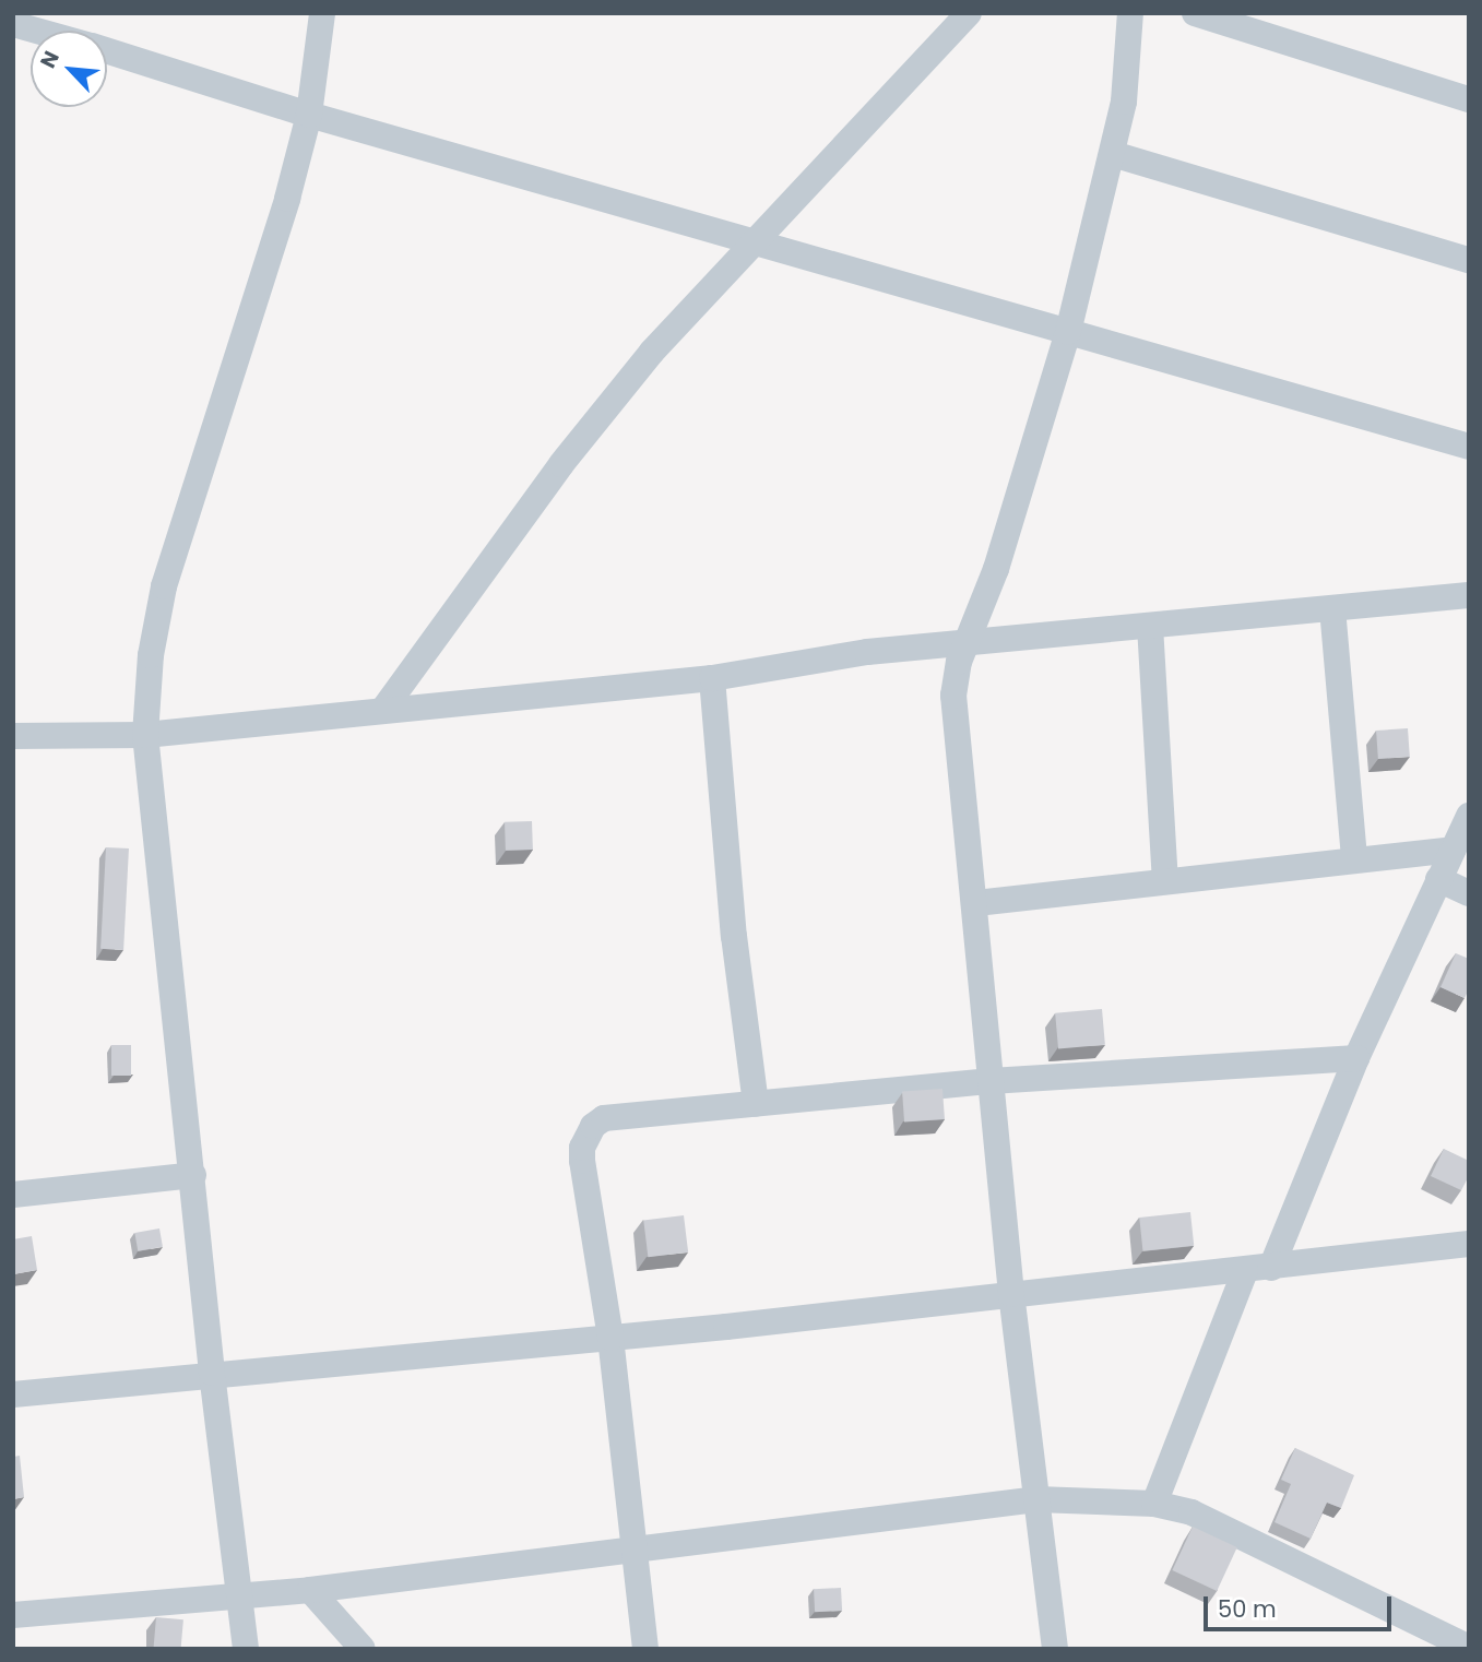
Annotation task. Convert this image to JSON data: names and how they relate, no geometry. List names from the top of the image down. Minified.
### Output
{"scale_bar":"50 m","north":"top left"}
